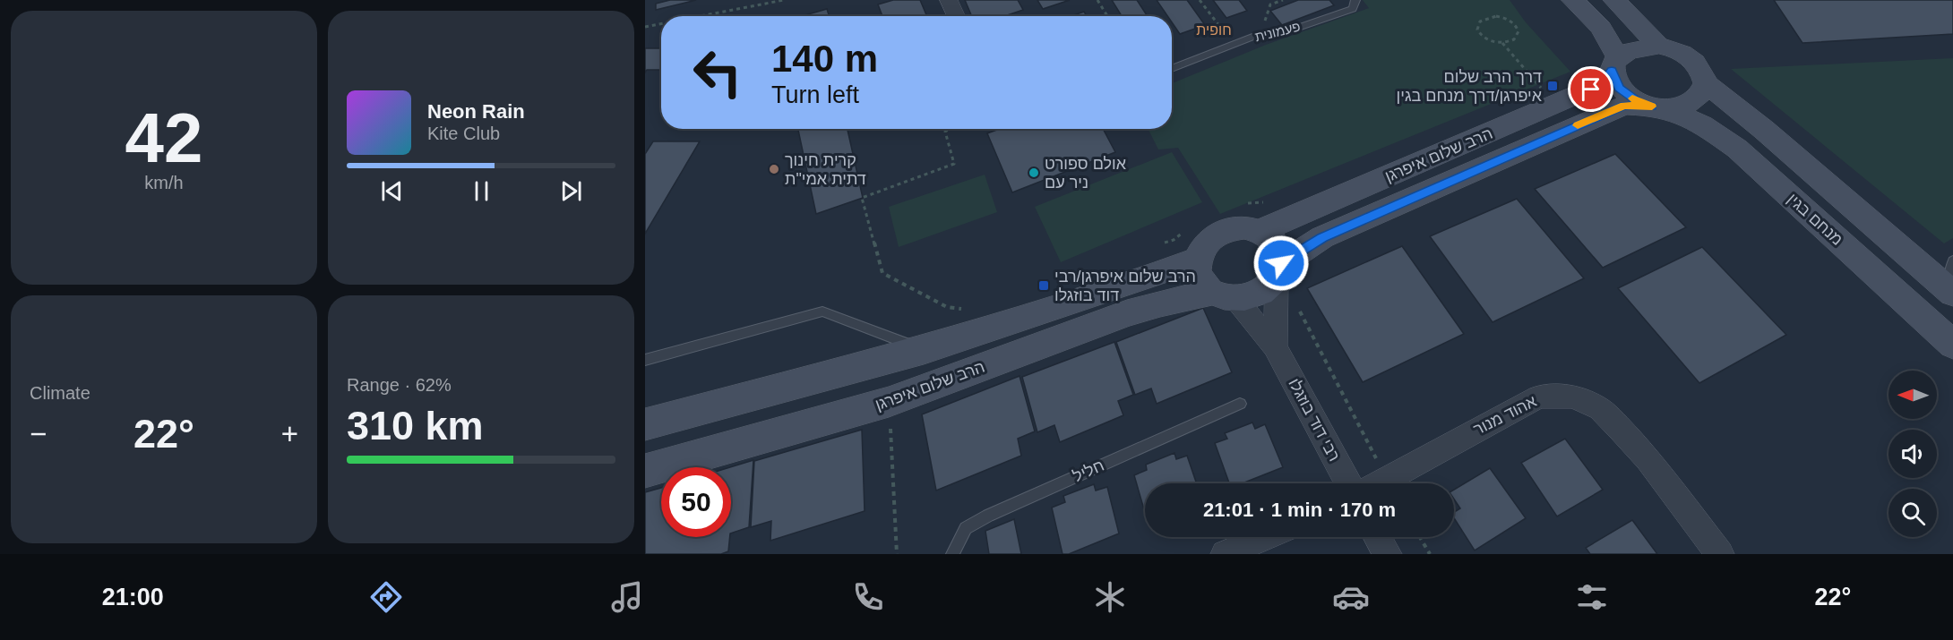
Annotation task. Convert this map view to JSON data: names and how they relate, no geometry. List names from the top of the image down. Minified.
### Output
{"streets":{"main road":["הרב שלום איפרגן","מנחם בגין"],"street":["אהוד מנור","רבי דוד בוזגלו"],"lane":["פעמונית","חליל"]},"crossings":[["הרב שלום איפרגן","מנחם בגין"],["הרב שלום איפרגן","רבי דוד בוזגלו"]],"districts":["חופית"],"places":{"transit":["דרך הרב שלום איפרגן/דרך מנחם בגין","הרב שלום איפרגן/רבי דוד בוזגלו"],"other":["קרית חינוך דתית אמי\"ת","אולם ספורט ניר עם"]},"north":"left","page":{"tile":[["42","km/h"],"Climate",["Range · 62%","310 km"]],"turn":["140 m","Turn left"],"song":["Neon Rain","Kite Club"],"heat":["−","22°","+"],"limit":"50","trip":"21:01 · 1 min · 170 m","tabs":["21:00","22°"]}}
